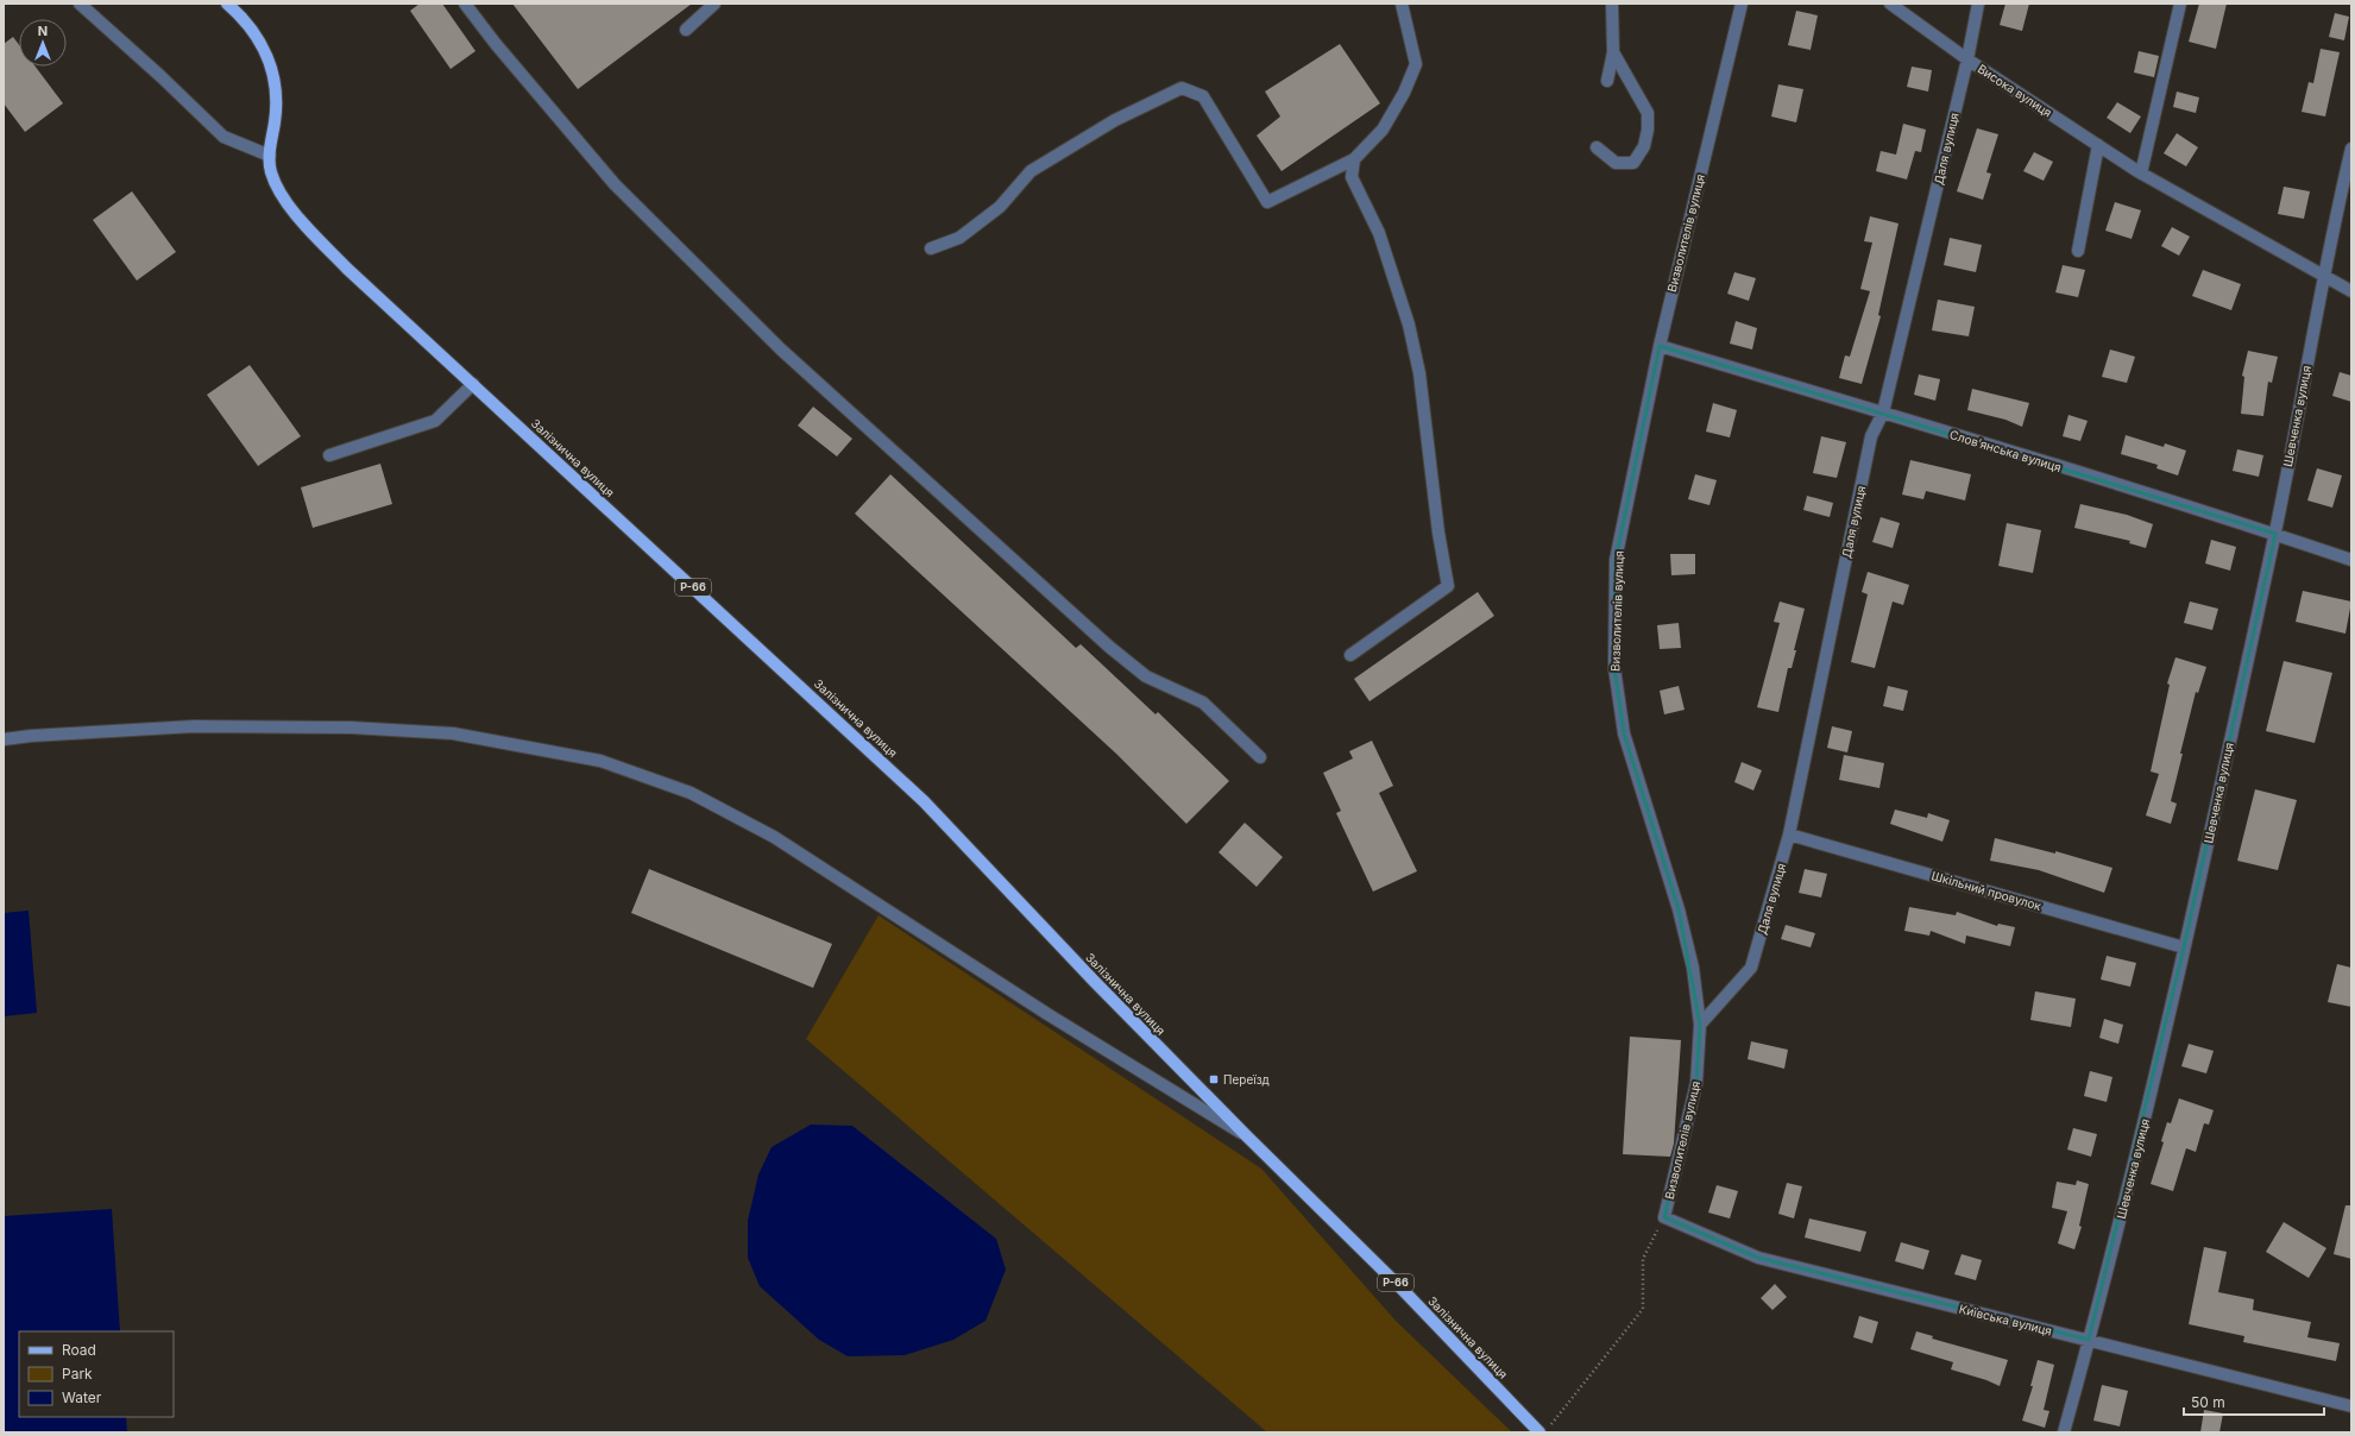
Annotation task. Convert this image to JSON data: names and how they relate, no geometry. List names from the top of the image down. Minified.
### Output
{"streets":{"main road":["Залізнична вулиця","Р-66"],"street":["Висока вулиця","Даля вулиця","Визволителів вулиця","Шевченка вулиця","Слов’янська вулиця","Шкільний провулок","Київська вулиця"]},"crossings":[["Висока вулиця","Даля вулиця"],["Висока вулиця","Шевченка вулиця"],["Даля вулиця","Визволителів вулиця"],["Даля вулиця","Слов’янська вулиця"],["Даля вулиця","Шкільний провулок"],["Визволителів вулиця","Слов’янська вулиця"],["Визволителів вулиця","Київська вулиця"],["Шевченка вулиця","Слов’янська вулиця"],["Шевченка вулиця","Шкільний провулок"],["Шевченка вулиця","Київська вулиця"]],"places":{"transit":["Переїзд"]},"legend":["Road","Park","Water"],"scale_bar":"50 m","north":"top"}
